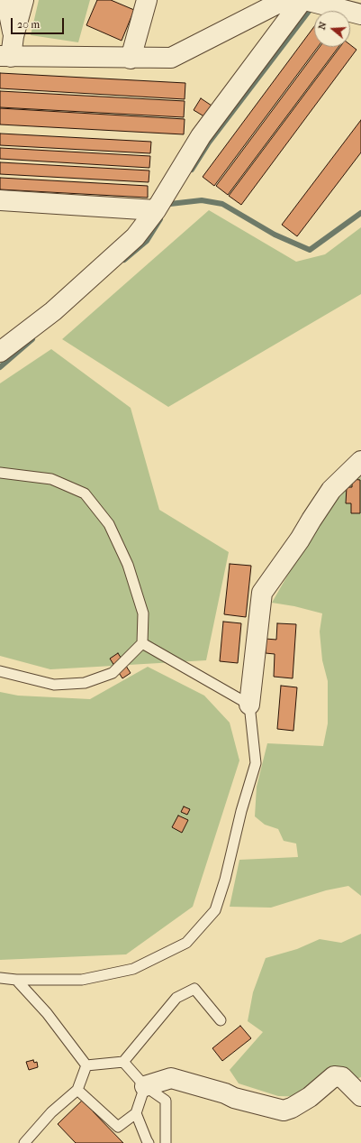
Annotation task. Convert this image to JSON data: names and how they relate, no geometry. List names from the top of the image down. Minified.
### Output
{"scale_bar":"20 m","north":"left"}
